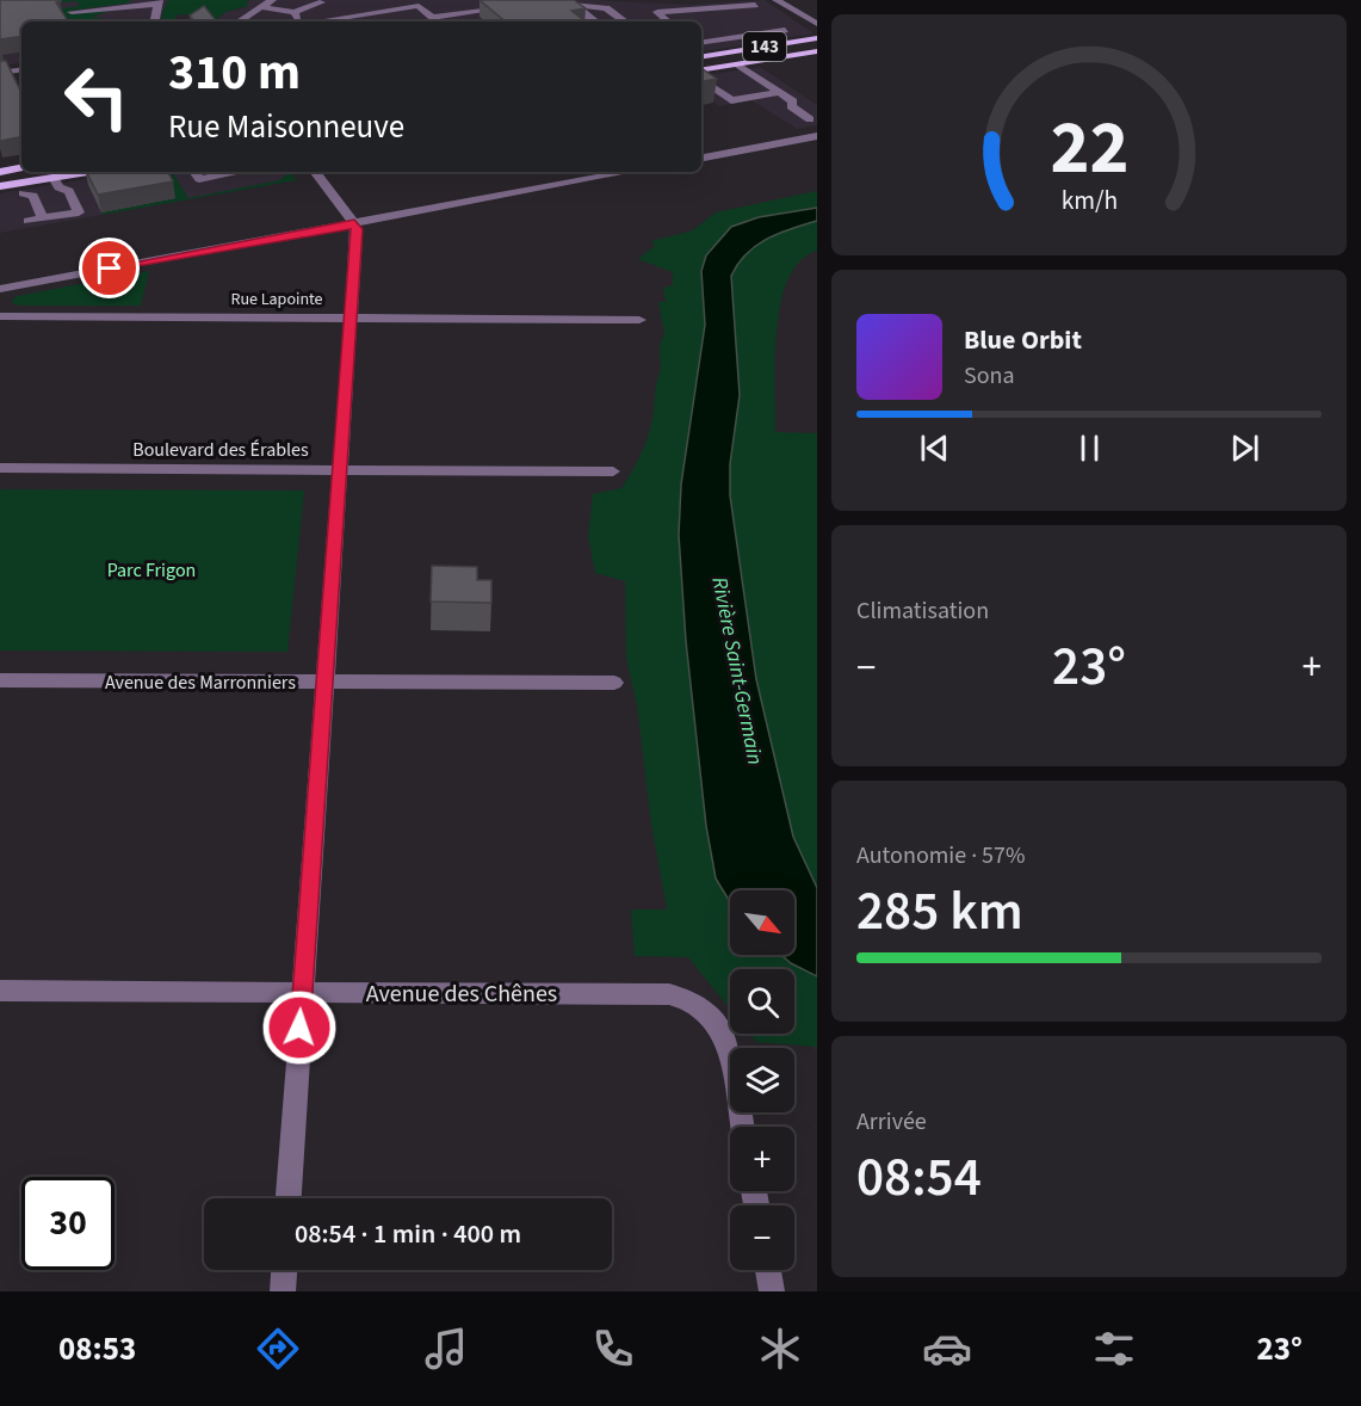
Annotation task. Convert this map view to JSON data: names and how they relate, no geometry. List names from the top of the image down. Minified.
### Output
{"streets":{"main road":["143"],"street":["Rue Lapointe","Boulevard des Érables","Avenue des Marronniers","Avenue des Chênes"]},"water":["Rivière Saint-Germain"],"parks":["Parc Frigon"],"north":"bottom right","page":{"turn":["310 m","Rue Maisonneuve"],"song":["Blue Orbit","Sona"],"tile":["Climatisation",["Autonomie · 57%","285 km"],["Arrivée","08:54"]],"heat":["−","23°","+"],"map_buttons":["+","−"],"limit":"30","trip":"08:54 · 1 min · 400 m","tabs":["08:53","23°"],"gauge":["22","km/h"]}}
